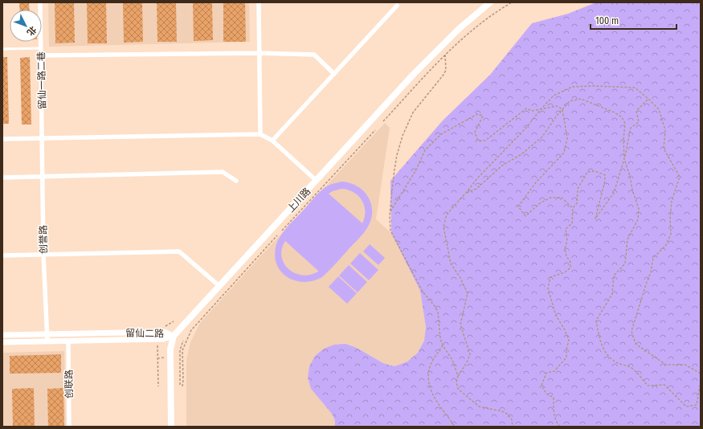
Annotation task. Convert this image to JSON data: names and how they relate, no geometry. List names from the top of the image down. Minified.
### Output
{"streets":{"main road":["上川路"],"street":["留仙一路二巷","创誉路","留仙二路","创联路"]},"crossings":[["留仙一路二巷","创誉路"],["上川路","留仙二路"],["创誉路","留仙二路"],["留仙二路","创联路"]],"scale_bar":"100 m","north":"bottom right"}
